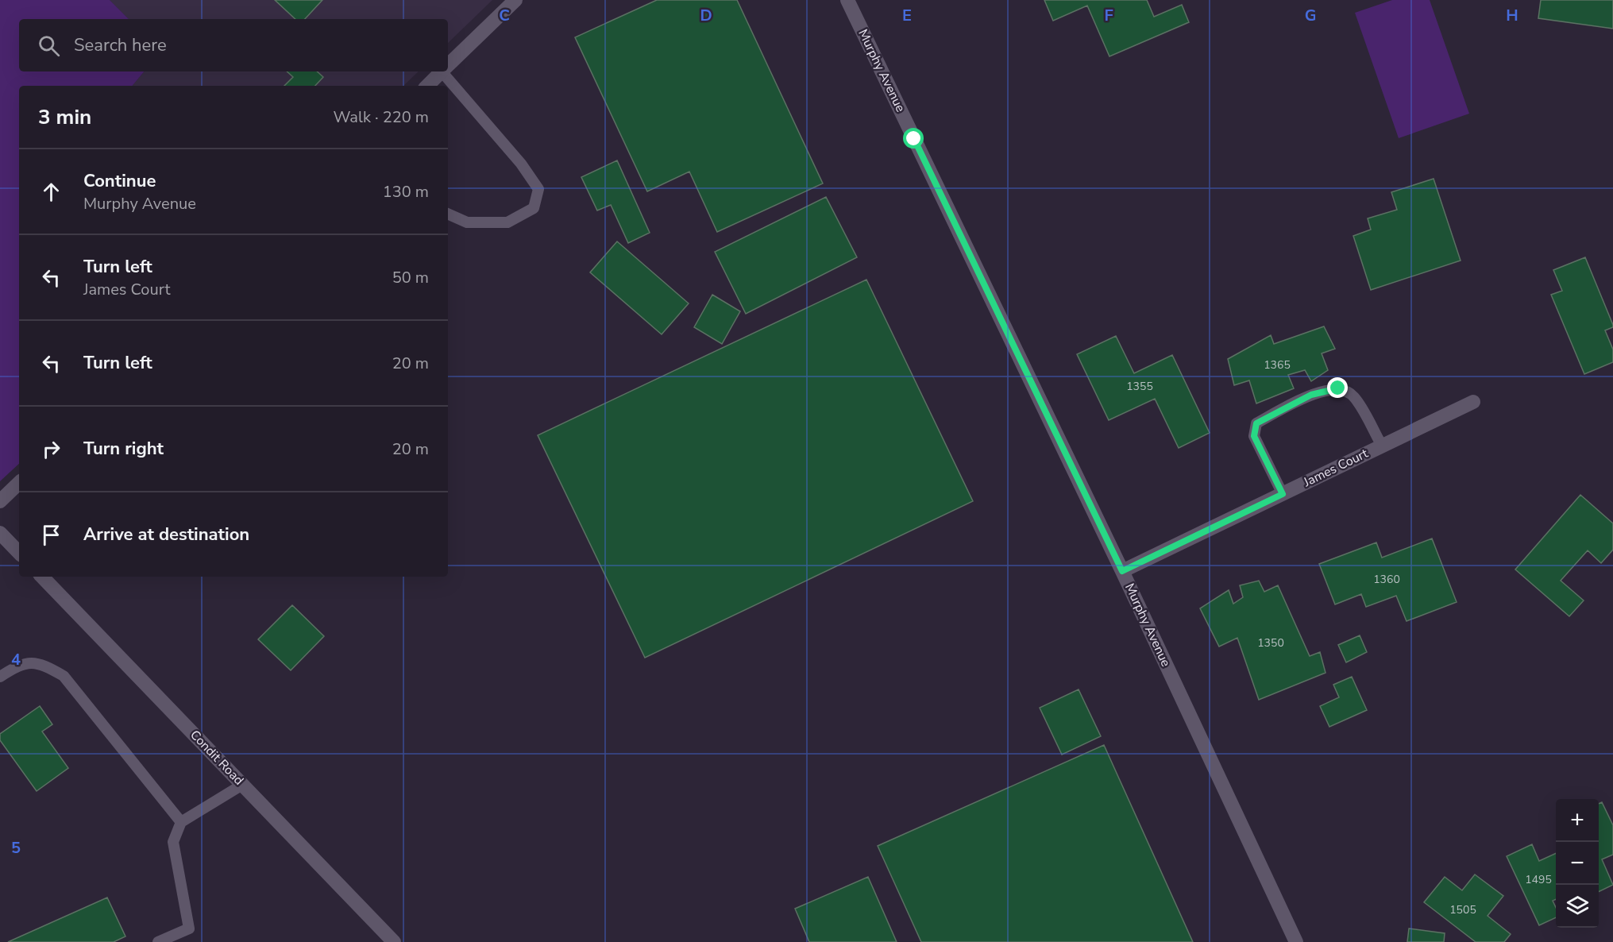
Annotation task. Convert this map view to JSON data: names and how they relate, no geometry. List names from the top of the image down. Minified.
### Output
{"streets":{"street":["Murphy Avenue","James Court","Condit Road"]},"crossings":[["Murphy Avenue","James Court"]],"house_numbers":["1365","1355","1360","1350","1495","1505"],"page":{"search":"Search here","heading":["3 min","Walk · 220 m"],"list":[["Continue","Murphy Avenue","130 m"],["Turn left","James Court","50 m"],["Turn left","20 m"],["Turn right","20 m"],"Arrive at destination"],"map_buttons":["+","−"]},"grid":{"columns":["C","D","E","F","G","H"],"rows":["4","5"]}}
